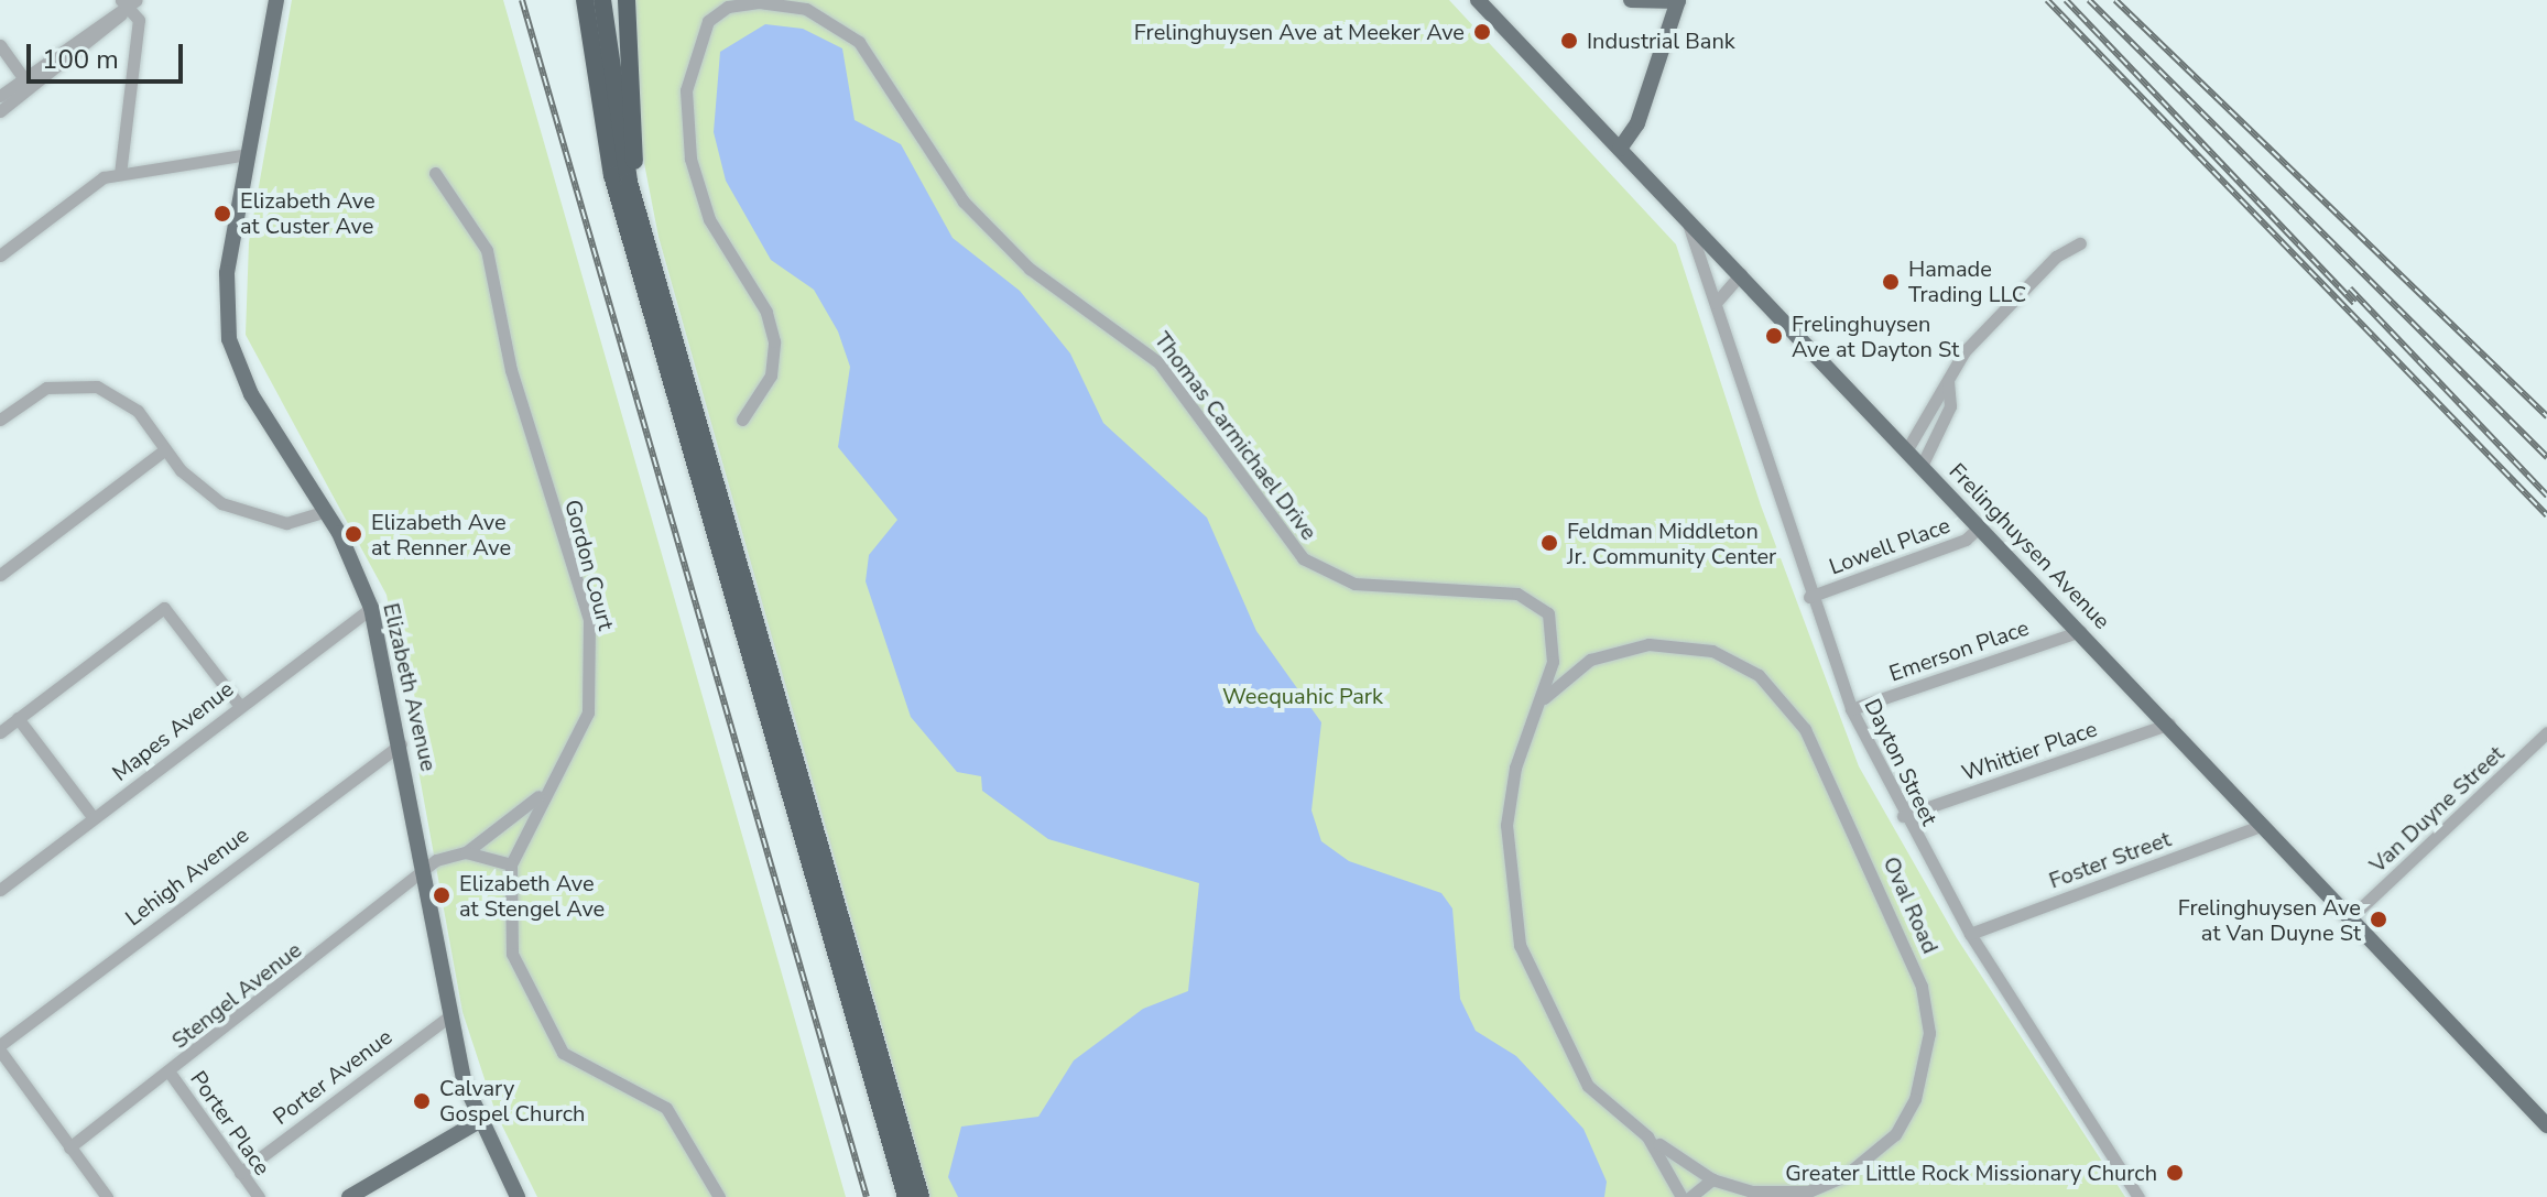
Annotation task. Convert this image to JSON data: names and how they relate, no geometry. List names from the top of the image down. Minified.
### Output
{"streets":{"main road":["Frelinghuysen Avenue","Elizabeth Avenue"],"street":["Thomas Carmichael Drive","Lowell Place","Gordon Court","Emerson Place","Mapes Avenue","Whittier Place","Dayton Street","Van Duyne Street","Foster Street","Lehigh Avenue","Oval Road","Stengel Avenue","Porter Avenue","Porter Place"]},"crossings":[["Thomas Carmichael Drive","Oval Road"],["Lowell Place","Frelinghuysen Avenue"],["Lowell Place","Dayton Street"],["Frelinghuysen Avenue","Emerson Place"],["Frelinghuysen Avenue","Whittier Place"],["Frelinghuysen Avenue","Dayton Street"],["Frelinghuysen Avenue","Van Duyne Street"],["Frelinghuysen Avenue","Foster Street"],["Gordon Court","Stengel Avenue"],["Emerson Place","Dayton Street"],["Elizabeth Avenue","Mapes Avenue"],["Elizabeth Avenue","Lehigh Avenue"],["Elizabeth Avenue","Stengel Avenue"],["Elizabeth Avenue","Porter Avenue"],["Whittier Place","Dayton Street"],["Dayton Street","Foster Street"],["Stengel Avenue","Porter Place"],["Porter Avenue","Porter Place"]],"parks":["Weequahic Park"],"places":["Frelinghuysen Ave at Meeker Ave","Industrial Bank","Elizabeth Ave at Custer Ave","Hamade Trading LLC","Frelinghuysen Ave at Dayton St","Elizabeth Ave at Renner Ave","Feldman Middleton Jr. Community Center","Elizabeth Ave at Stengel Ave","Frelinghuysen Ave at Van Duyne St","Calvary Gospel Church","Greater Little Rock Missionary Church"],"scale_bar":"100 m"}
